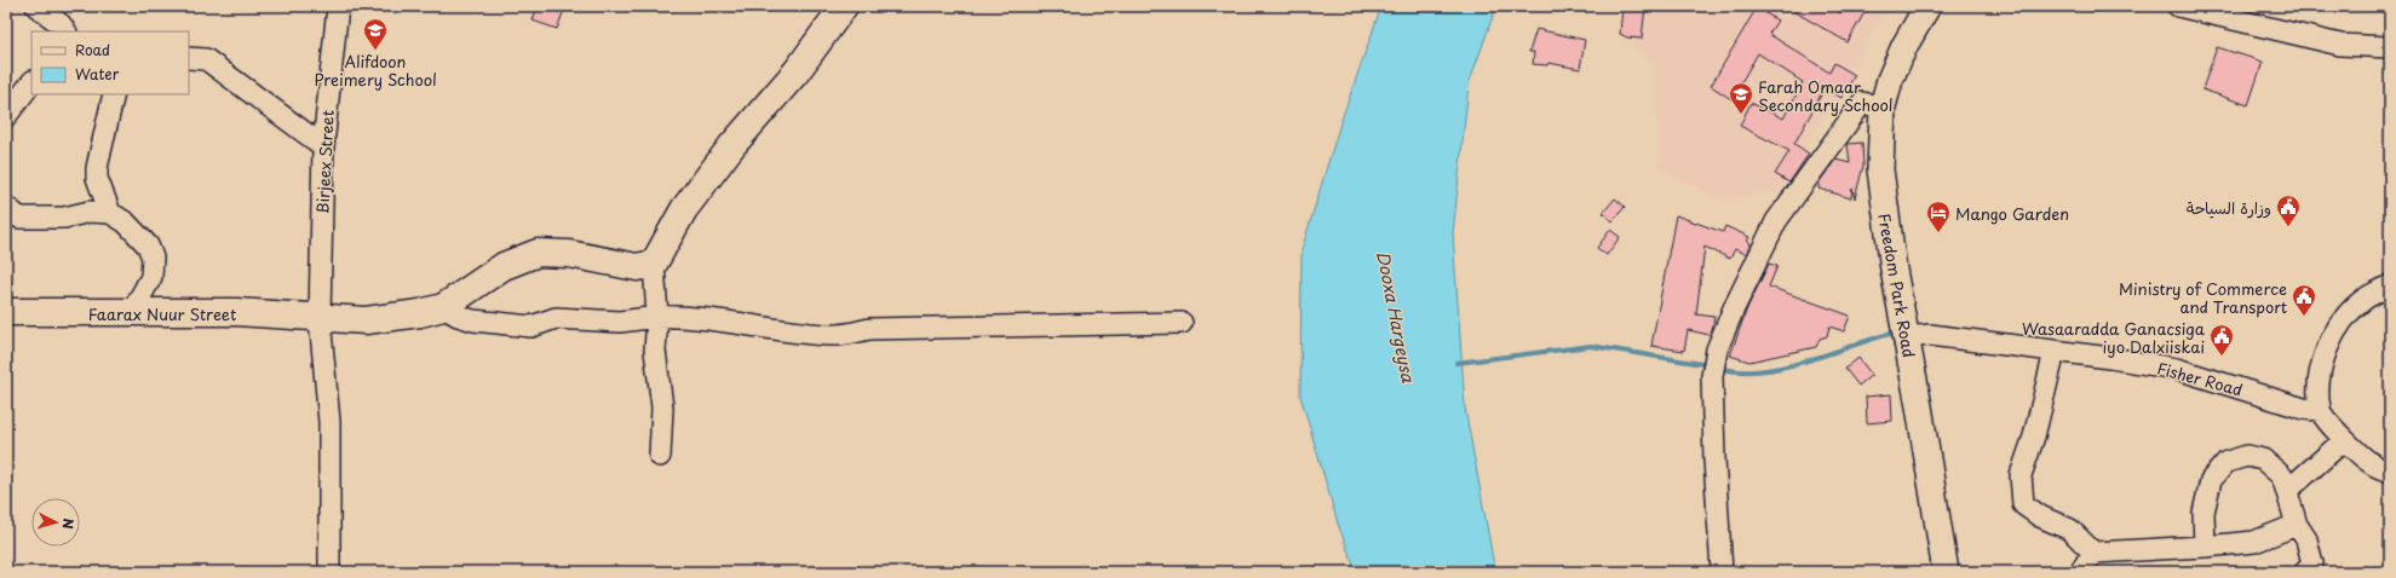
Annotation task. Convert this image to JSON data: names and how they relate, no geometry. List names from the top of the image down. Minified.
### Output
{"streets":{"main road":["Faarax Nuur Street"],"street":["Birjeex Street","Freedom Park Road","Fisher Road"]},"crossings":[["Birjeex Street","Faarax Nuur Street"],["Freedom Park Road","Fisher Road"]],"water":["Dooxa Hargeysa"],"places":{"school or university":["Alifdoon Preimery School","Farah Omaar Secondary School"],"public building":["وزارة السياحة","Ministry of Commerce and Transport","Wasaaradda Ganacsiga iyo Dalxiiskai"],"hotel":["Mango Garden"]},"legend":["Road","Water"],"north":"right"}
